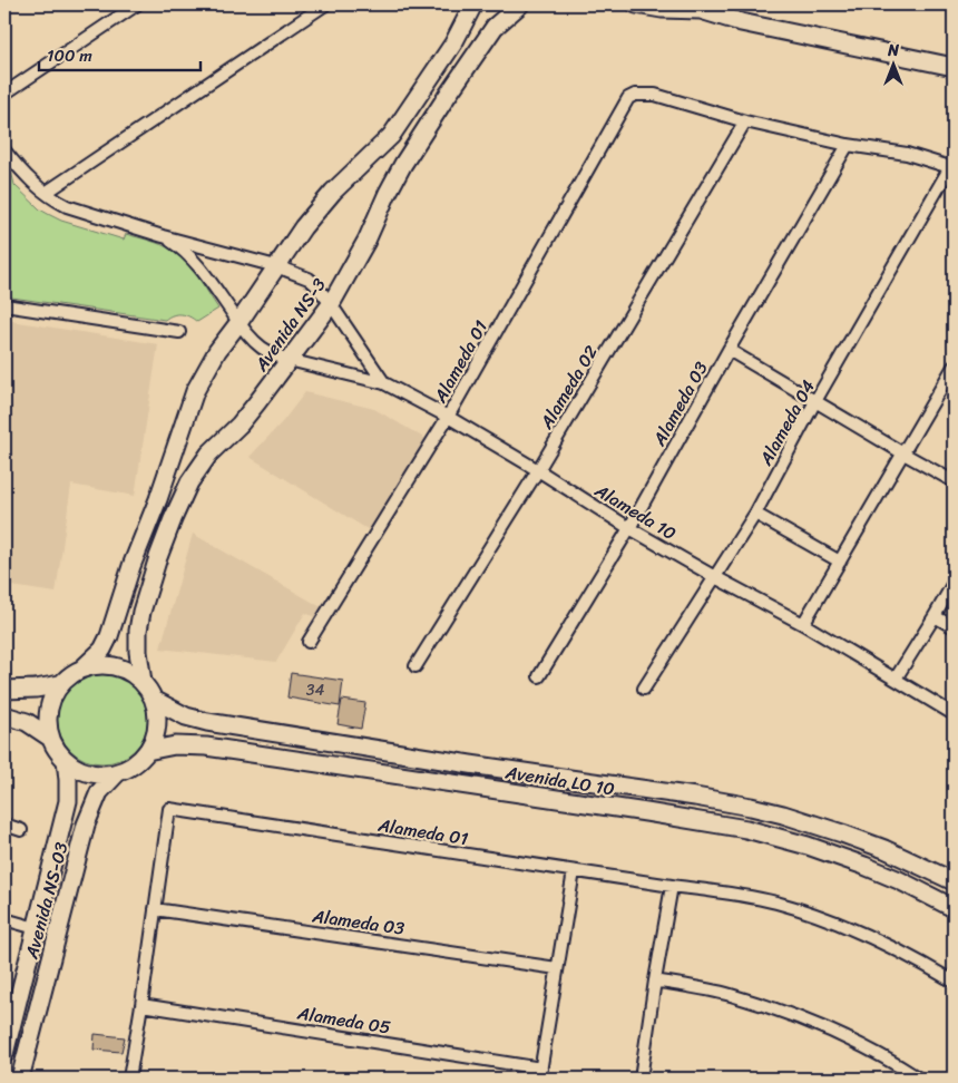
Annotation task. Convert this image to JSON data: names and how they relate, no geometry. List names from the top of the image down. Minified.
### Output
{"streets":{"street":["Avenida NS-3","Alameda 01","Alameda 02","Alameda 03","Alameda 04","Alameda 10","Avenida LO 10","Avenida NS-03","Alameda 05"]},"crossings":[["Avenida NS-3","Alameda 10"],["Avenida NS-3","Avenida LO 10"],["Avenida NS-3","Avenida NS-03"],["Alameda 01","Alameda 02"],["Alameda 01","Alameda 03"],["Alameda 01","Alameda 10"],["Alameda 02","Alameda 10"],["Alameda 03","Alameda 10"],["Alameda 04","Alameda 10"],["Avenida LO 10","Avenida NS-03"]],"house_numbers":["34"],"scale_bar":"100 m","north":"top"}
